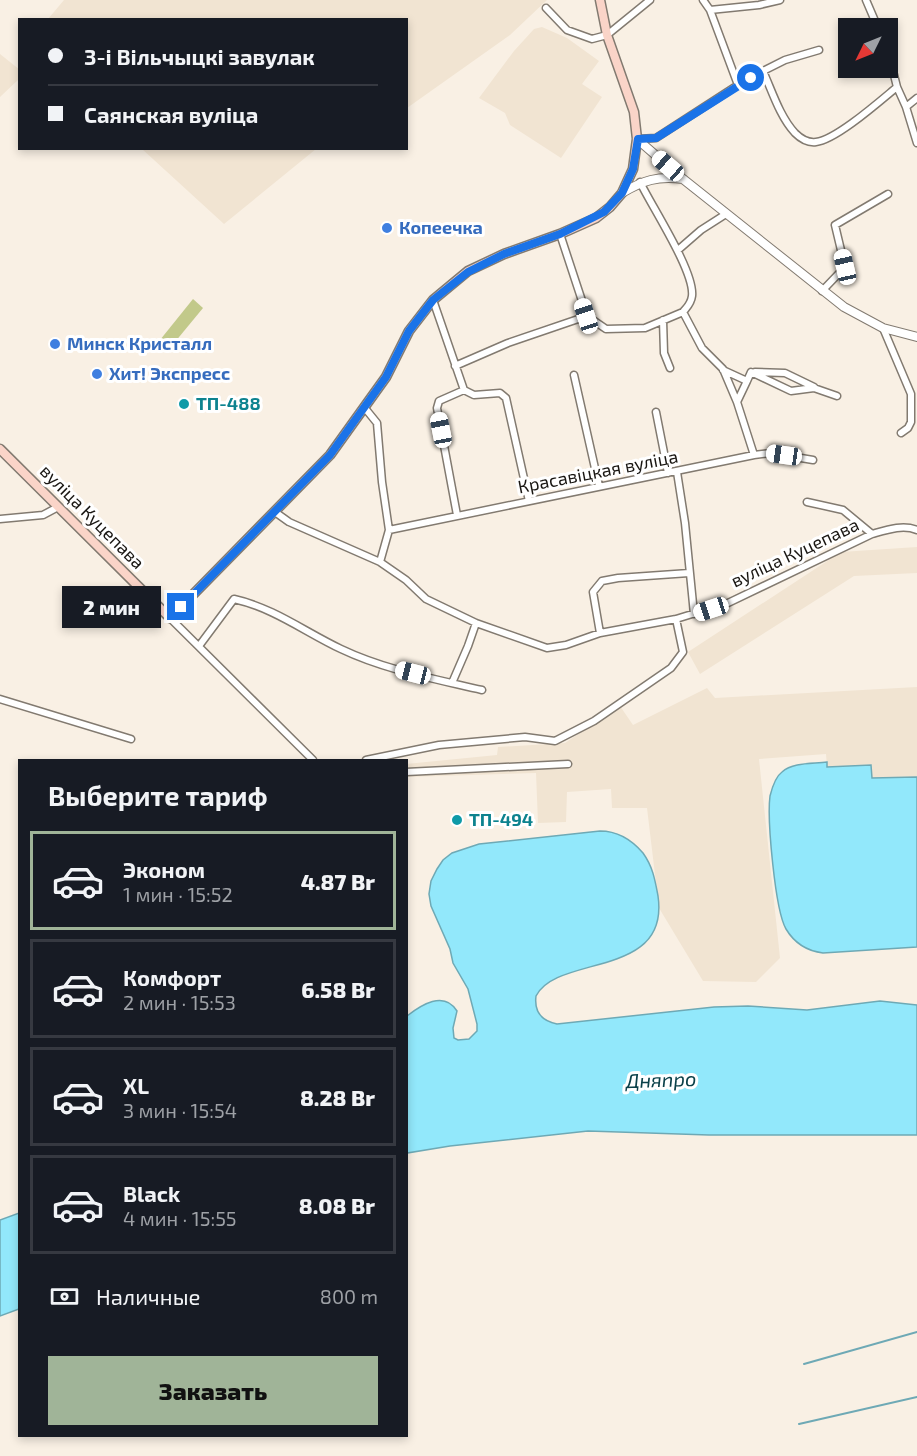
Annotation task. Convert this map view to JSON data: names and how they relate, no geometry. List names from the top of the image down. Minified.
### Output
{"streets":{"main road":["вуліца Куцепава"],"street":["Красавіцкая вуліца"]},"water":["Дняпро"],"places":["Копеечка","Минск Кристалл","Хит! Экспресс","ТП-488","ТП-494"],"north":"bottom left","page":{"banner":["3-і Вільчыцкі завулак","Саянская вуліца"],"bubble":"2 мин","heading":"Выберите тариф","list":[{"name":"Эконом","note":"1 мин · 15:52","value":"4.87 Br"},{"name":"Комфорт","note":"2 мин · 15:53","value":"6.58 Br"},{"name":"XL","note":"3 мин · 15:54","value":"8.28 Br"},{"name":"Black","note":"4 мин · 15:55","value":"8.08 Br"}],"pay":["Наличные","800 m"],"buttons":"Заказать"}}
